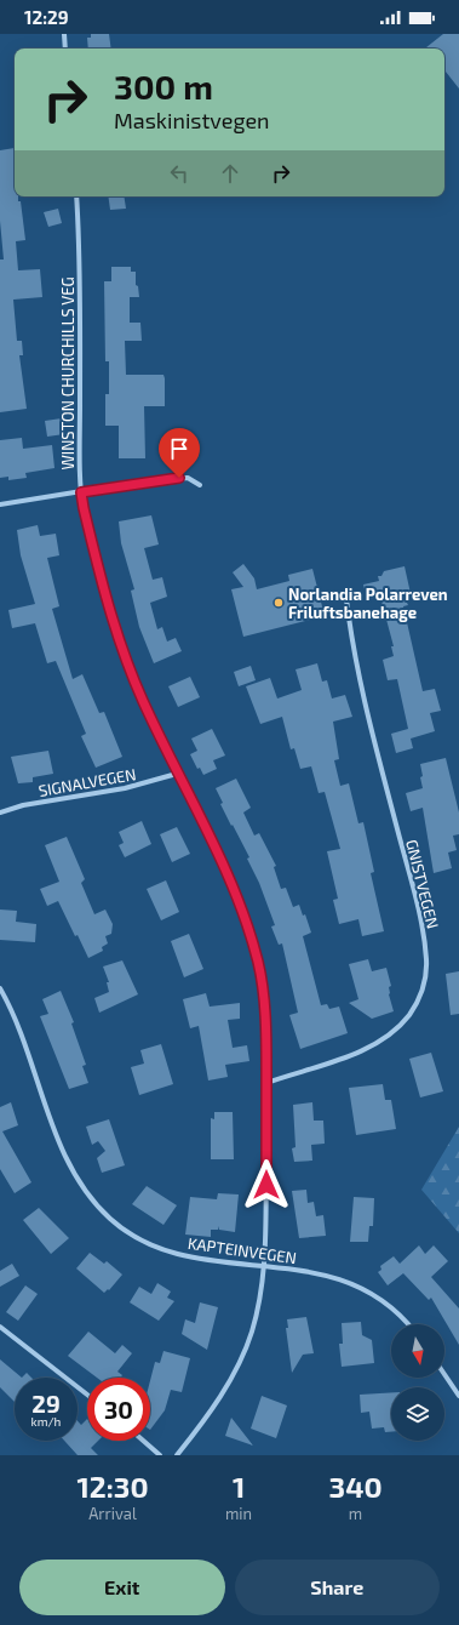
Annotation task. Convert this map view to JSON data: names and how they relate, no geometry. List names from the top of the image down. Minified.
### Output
{"streets":{"street":["WINSTON CHURCHILLS VEG","SIGNALVEGEN","GNISTVEGEN","KAPTEINVEGEN"]},"crossings":[["WINSTON CHURCHILLS VEG","SIGNALVEGEN"],["WINSTON CHURCHILLS VEG","GNISTVEGEN"],["WINSTON CHURCHILLS VEG","KAPTEINVEGEN"]],"places":["Norlandia Polarreven Friluftsbanehage"],"north":"bottom","page":{"status":"12:29","turn":["300 m","Maskinistvegen"],"speed":"29 km/h","limit":"30","eta":["12:30","Arrival","1","min","340","m"],"buttons":["Exit","Share"]}}
